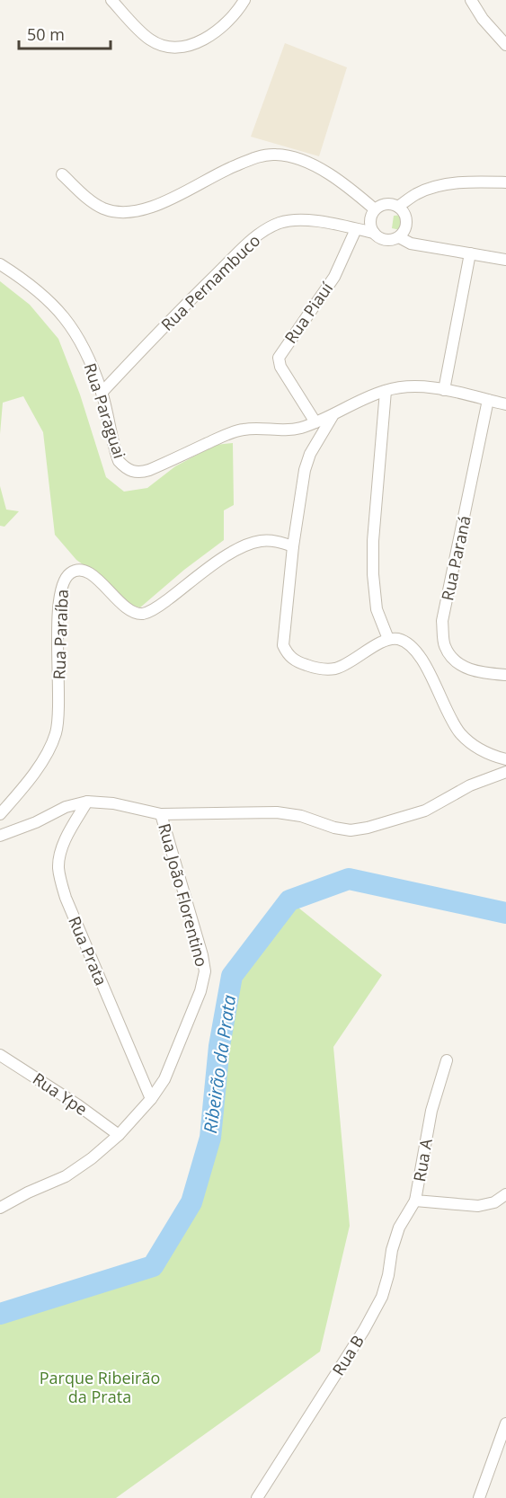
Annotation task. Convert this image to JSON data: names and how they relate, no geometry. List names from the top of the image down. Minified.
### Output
{"streets":{"street":["Rua Pernambuco","Rua Piauí","Rua Paraguai","Rua Paraná","Rua Paraíba","Rua João Florentino","Rua Prata","Rua Ype","Rua A","Rua B"]},"crossings":[["Rua Pernambuco","Rua Piauí"],["Rua Pernambuco","Rua Paraguai"],["Rua Piauí","Rua Paraguai"],["Rua Paraguai","Rua Paraná"],["Rua João Florentino","Rua Prata"],["Rua João Florentino","Rua Ype"],["Rua A","Rua B"]],"water":["Ribeirão da Prata"],"parks":["Parque Ribeirão da Prata"],"scale_bar":"50 m"}
